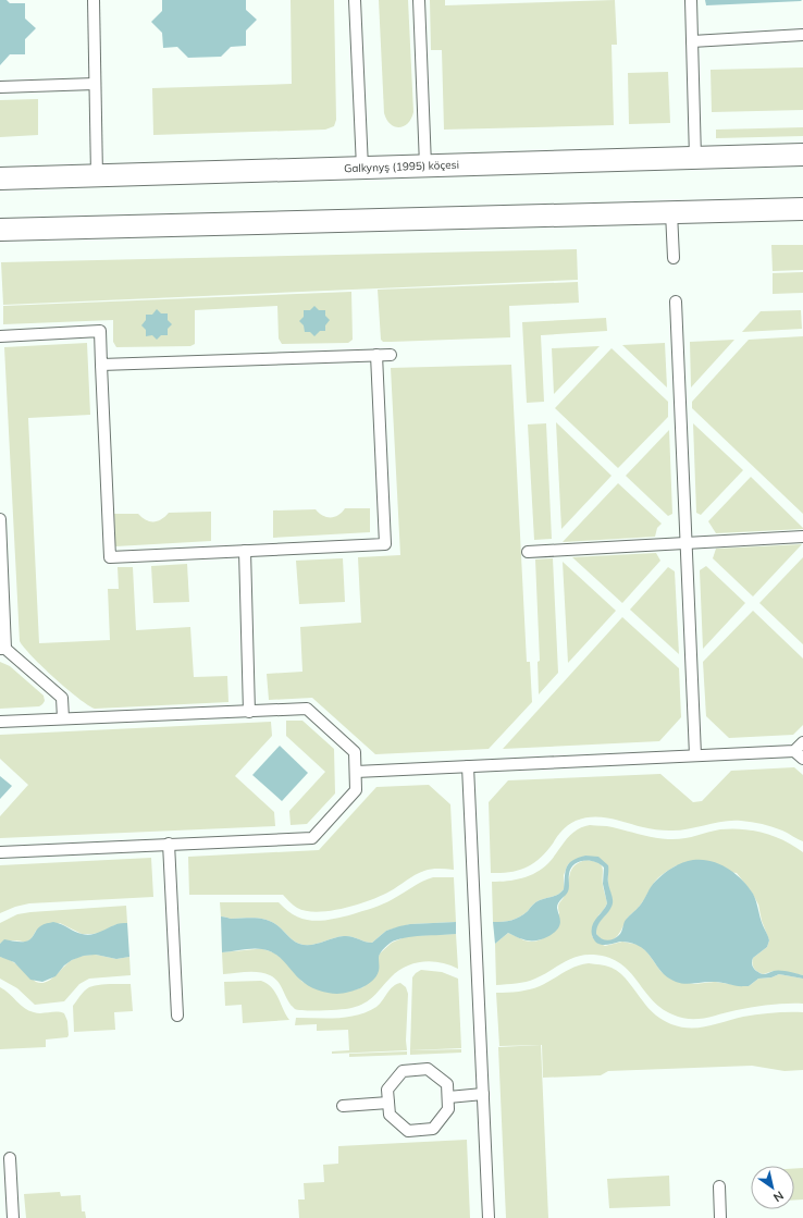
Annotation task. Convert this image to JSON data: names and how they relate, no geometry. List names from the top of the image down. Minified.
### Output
{"streets":{"street":["Galkynyş (1995) köçesi"]},"north":"bottom right"}
